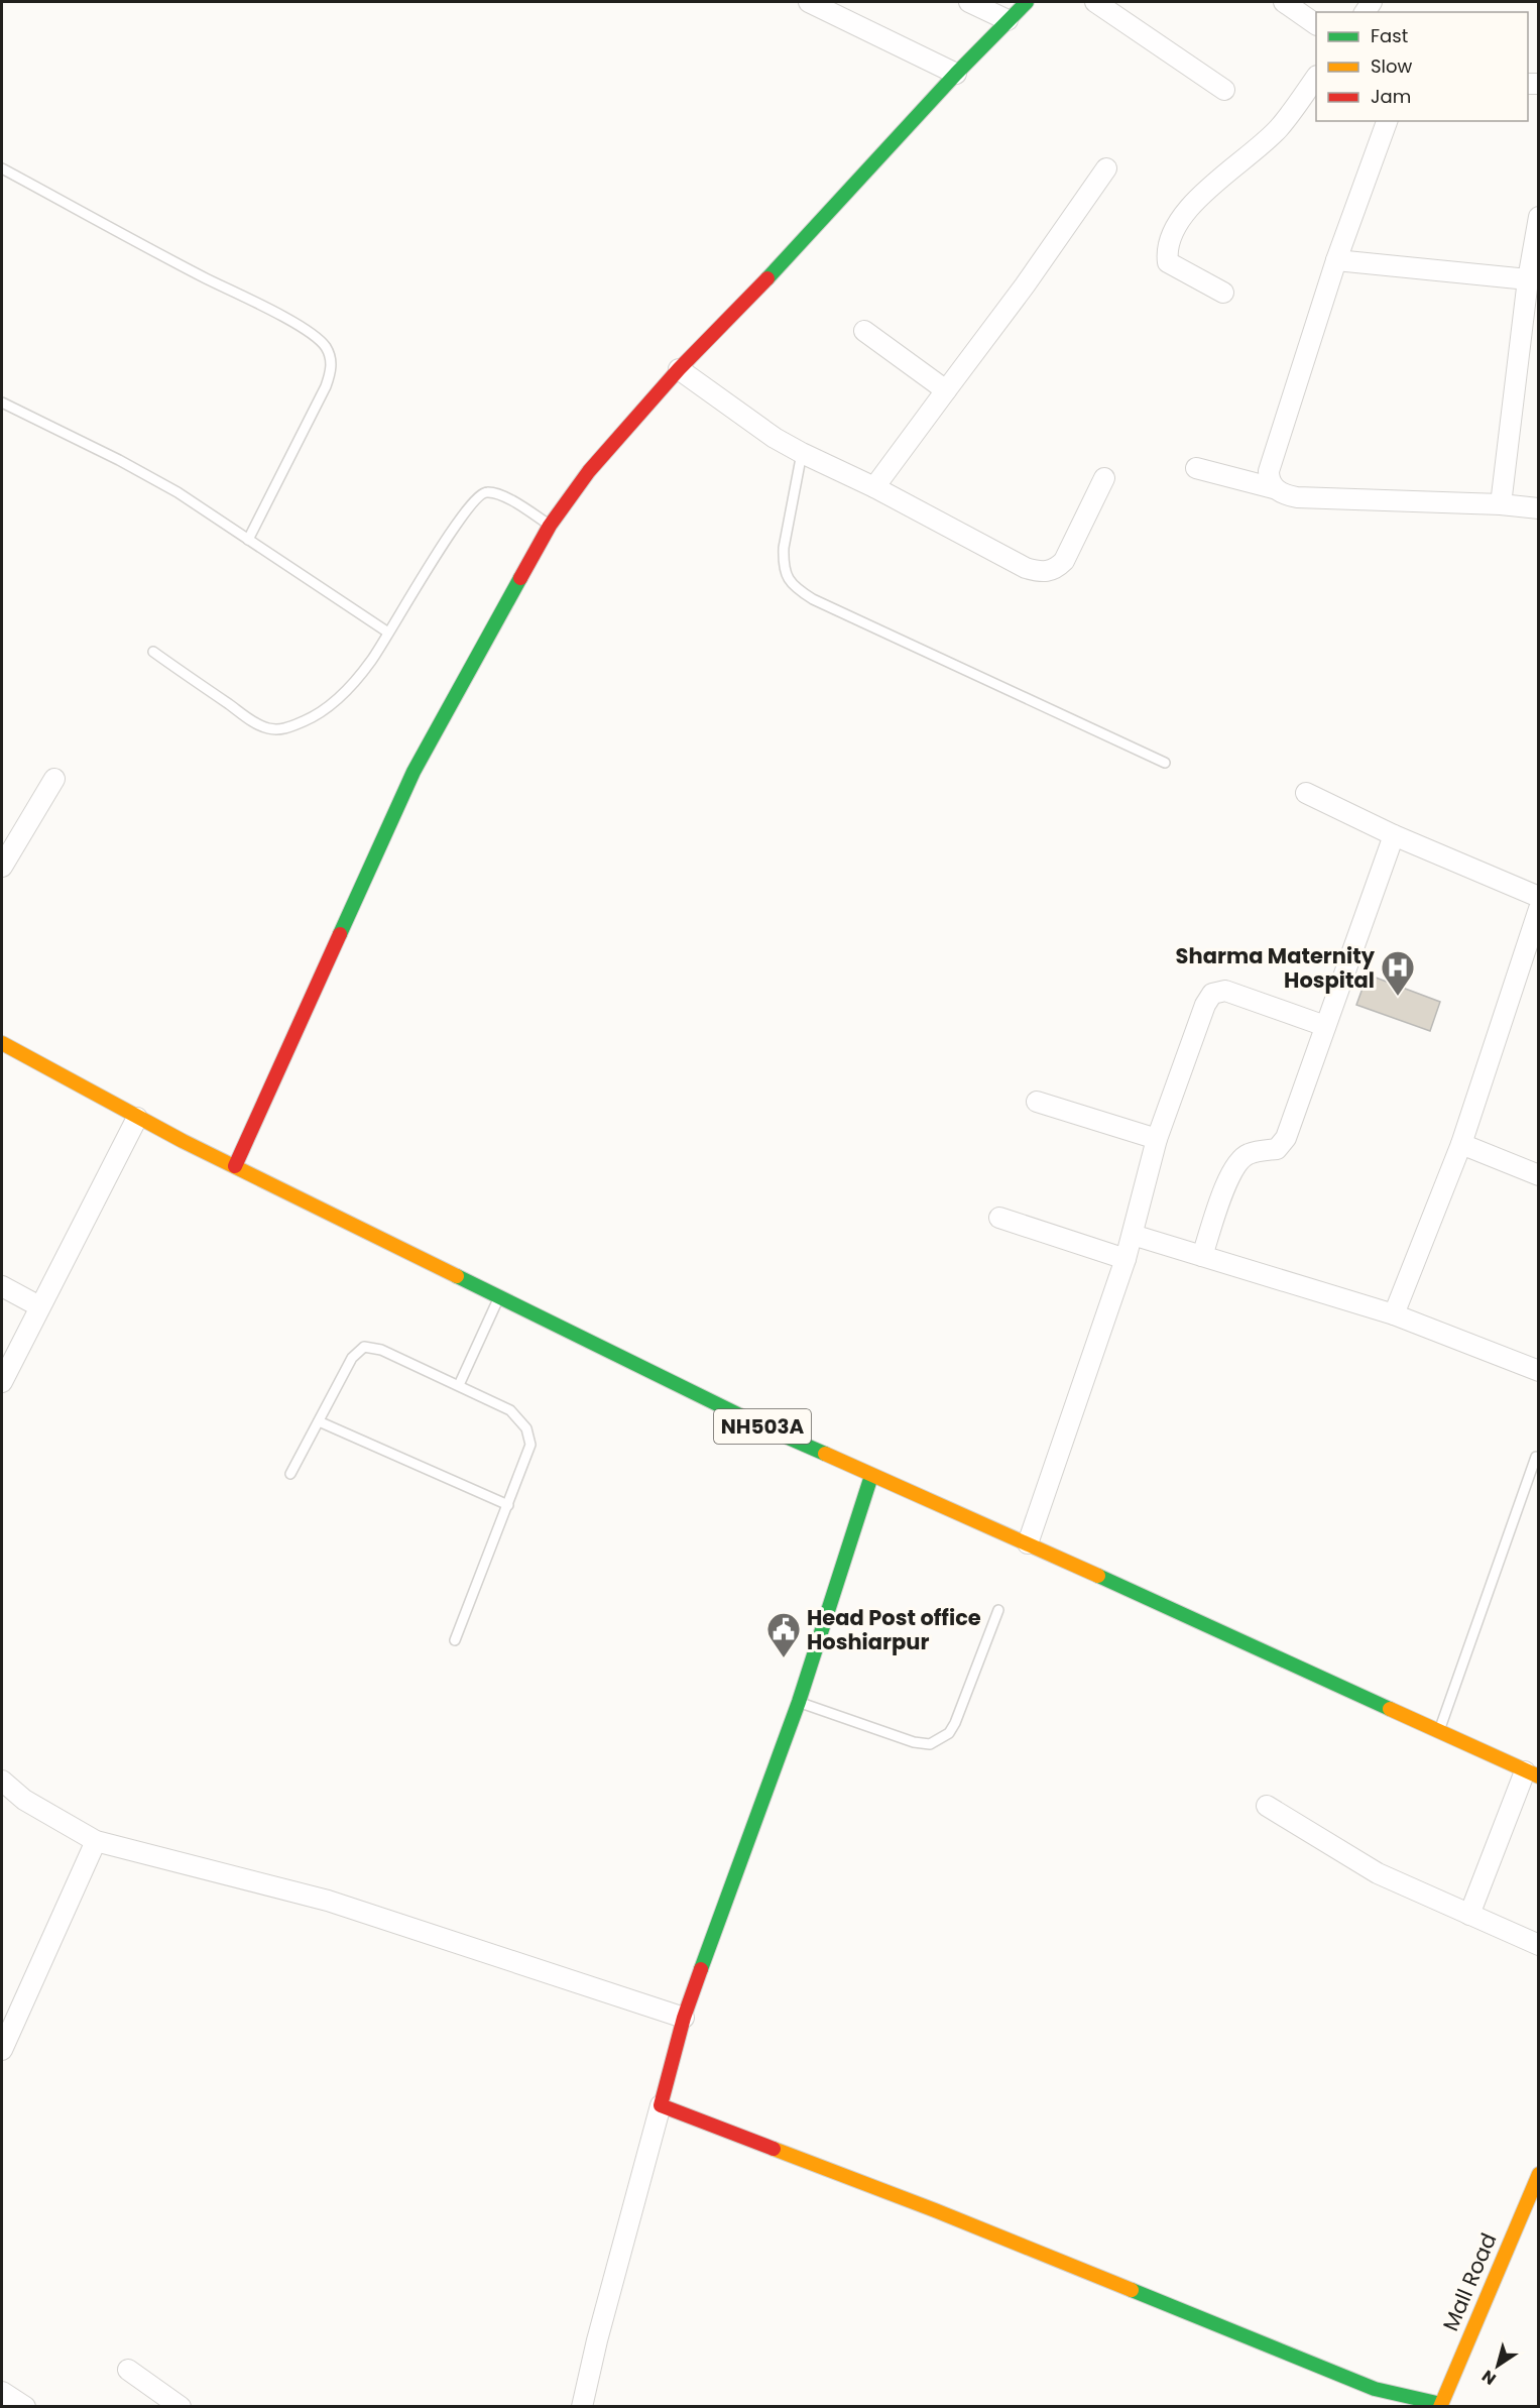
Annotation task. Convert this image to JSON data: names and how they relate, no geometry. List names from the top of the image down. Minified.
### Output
{"streets":{"main road":["NH503A","Mall Road"]},"places":{"hospital":["Sharma Maternity Hospital"],"public building":["Head Post office Hoshiarpur"]},"legend":["Fast","Slow","Jam"],"north":"bottom left"}
